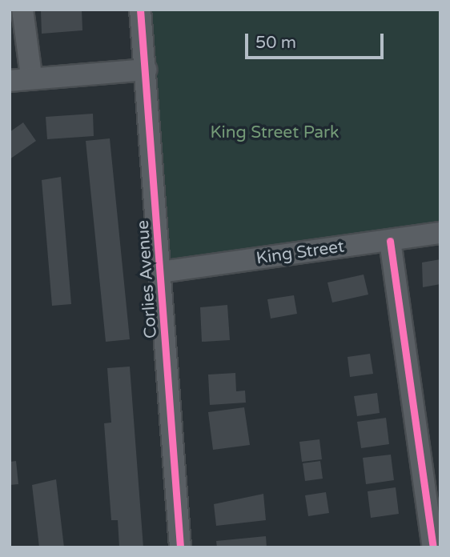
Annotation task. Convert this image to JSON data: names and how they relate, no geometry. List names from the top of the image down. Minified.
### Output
{"streets":{"street":["King Street","Corlies Avenue"]},"crossings":[["King Street","Corlies Avenue"]],"parks":["King Street Park"],"scale_bar":"50 m"}
